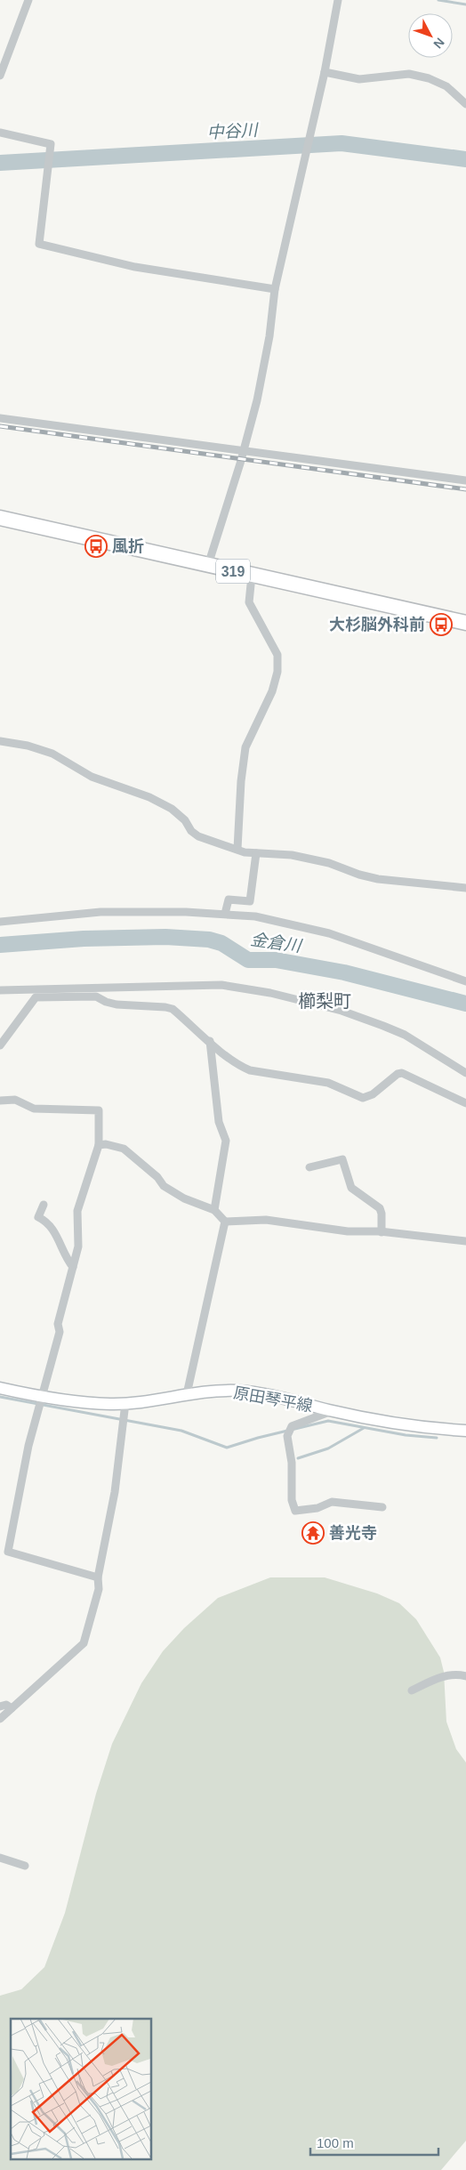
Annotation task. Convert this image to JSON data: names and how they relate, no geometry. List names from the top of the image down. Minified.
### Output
{"streets":{"highway":["319"],"main road":["原田琴平線"]},"districts":["櫛梨町"],"water":["中谷川","金倉川"],"places":{"bus stop":["風折","大杉脳外科前"],"temple":["善光寺"]},"scale_bar":"100 m","north":"bottom right"}
